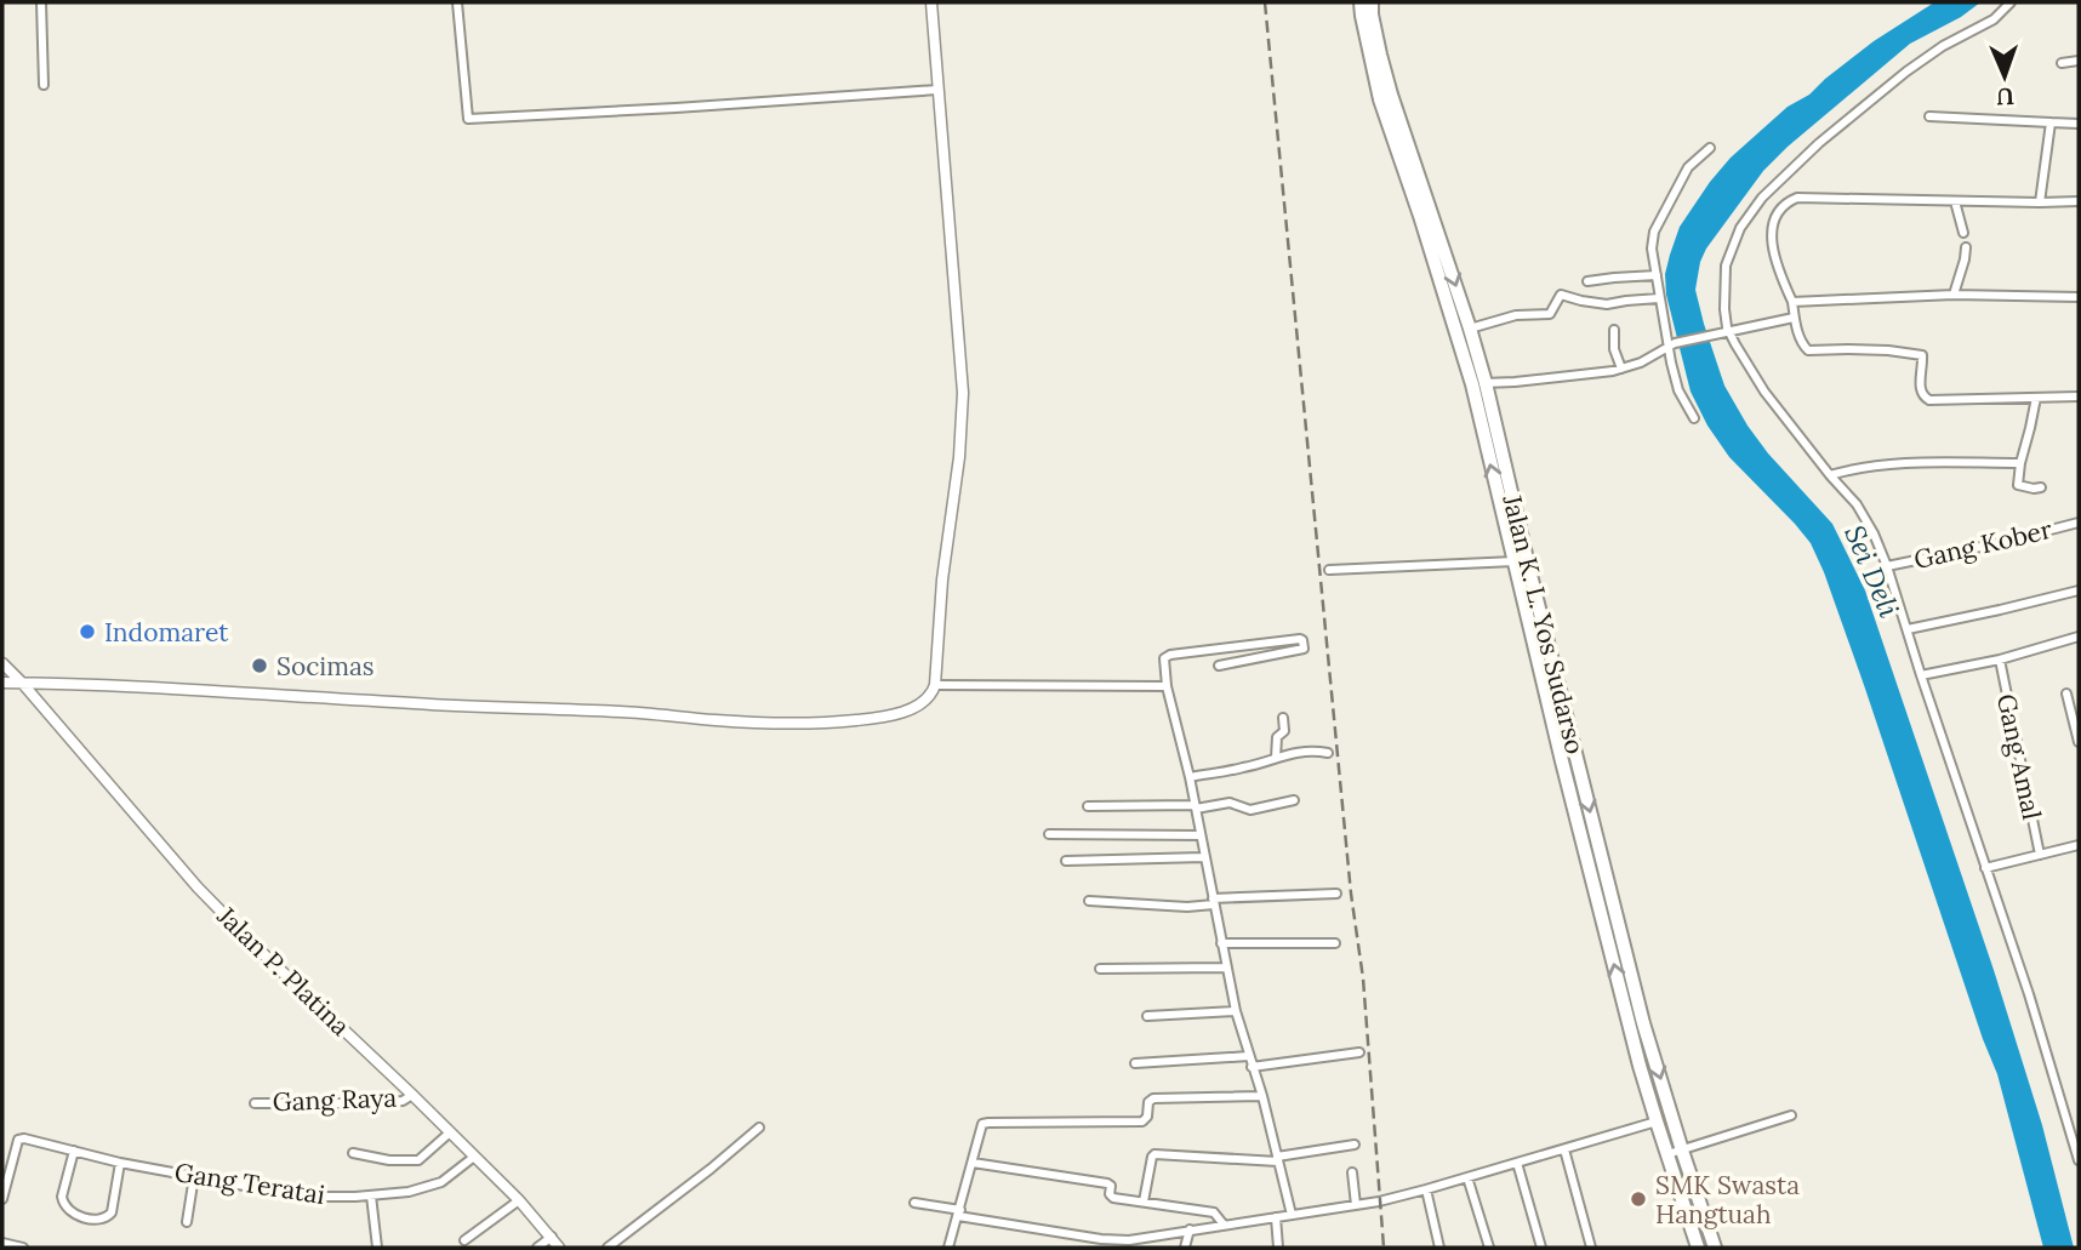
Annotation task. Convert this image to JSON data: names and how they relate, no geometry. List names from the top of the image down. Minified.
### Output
{"streets":{"highway":["Jalan K. L. Yos Sudarso"],"street":["Gang Kober","Gang Amal","Jalan P. Platina","Gang Raya","Gang Teratai"]},"crossings":[["Jalan P. Platina","Gang Raya"],["Jalan P. Platina","Gang Teratai"]],"water":["Sei Deli"],"places":["Indomaret","Socimas","SMK Swasta Hangtuah"],"north":"bottom"}
